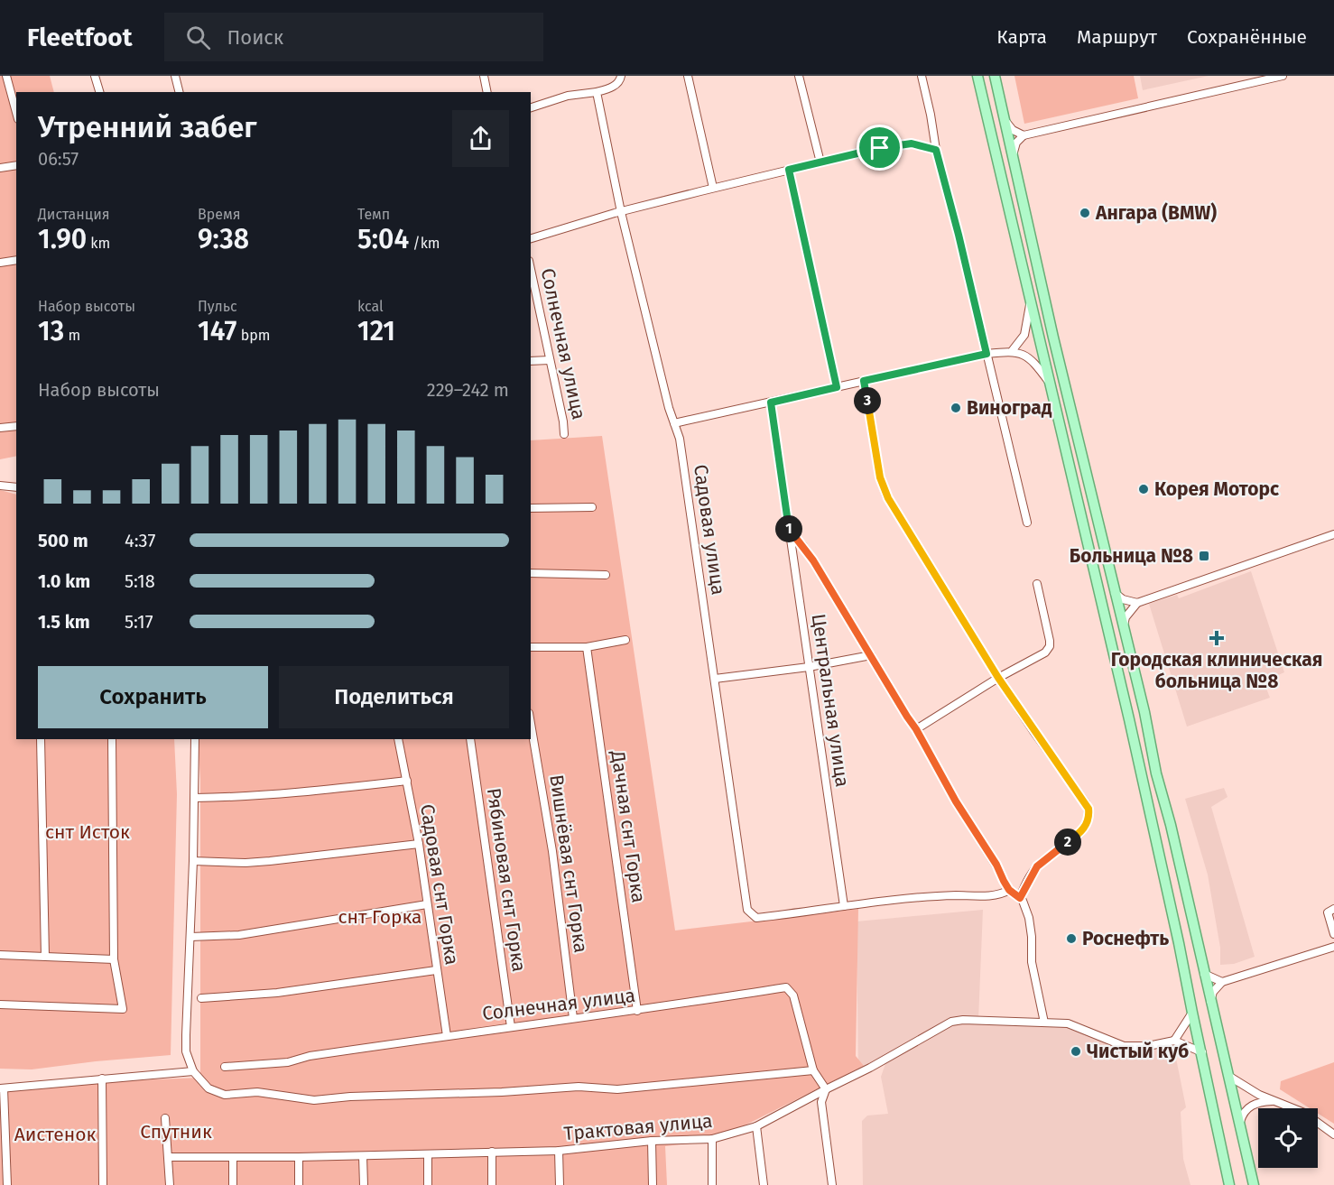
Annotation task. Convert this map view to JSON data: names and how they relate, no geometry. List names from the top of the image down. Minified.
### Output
{"streets":{"street":["Солнечная улица","Садовая улица","Центральная улица","Дачная снт Горка","Вишнёвая снт Горка","Рябиновая снт Горка","Садовая снт Горка","Трактовая улица"]},"crossings":[["Солнечная улица","Дачная снт Горка"],["Солнечная улица","Вишнёвая снт Горка"],["Солнечная улица","Рябиновая снт Горка"],["Солнечная улица","Садовая снт Горка"],["Солнечная улица","Трактовая улица"],["Садовая улица","Центральная улица"]],"parks":["снт Исток","снт Горка","Спутник","Аистенок"],"places":{"other":["Ангара (BMW)","Виноград","Корея Моторс","Роснефть","Чистый куб"],"transit":["Больница №8"],"health":["Городская клиническая больница №8"]},"page":{"header":"Fleetfoot","search":"Поиск","nav":["Карта","Маршрут","Сохранённые"],"heading":["Утренний забег","06:57"],"stats":[["Дистанция","1.90 km"],["Время","9:38"],["Темп","5:04 /km"],["Набор высоты","13 m"],["Пульс","147 bpm"],["kcal","121"]],"chart":["Набор высоты","229–242 m"],"pins":["3","1","2"],"list":[{"name":"500 m","note":"4:37"},{"name":"1.0 km","note":"5:18"},{"name":"1.5 km","note":"5:17"}],"buttons":["Сохранить","Поделиться"]}}
